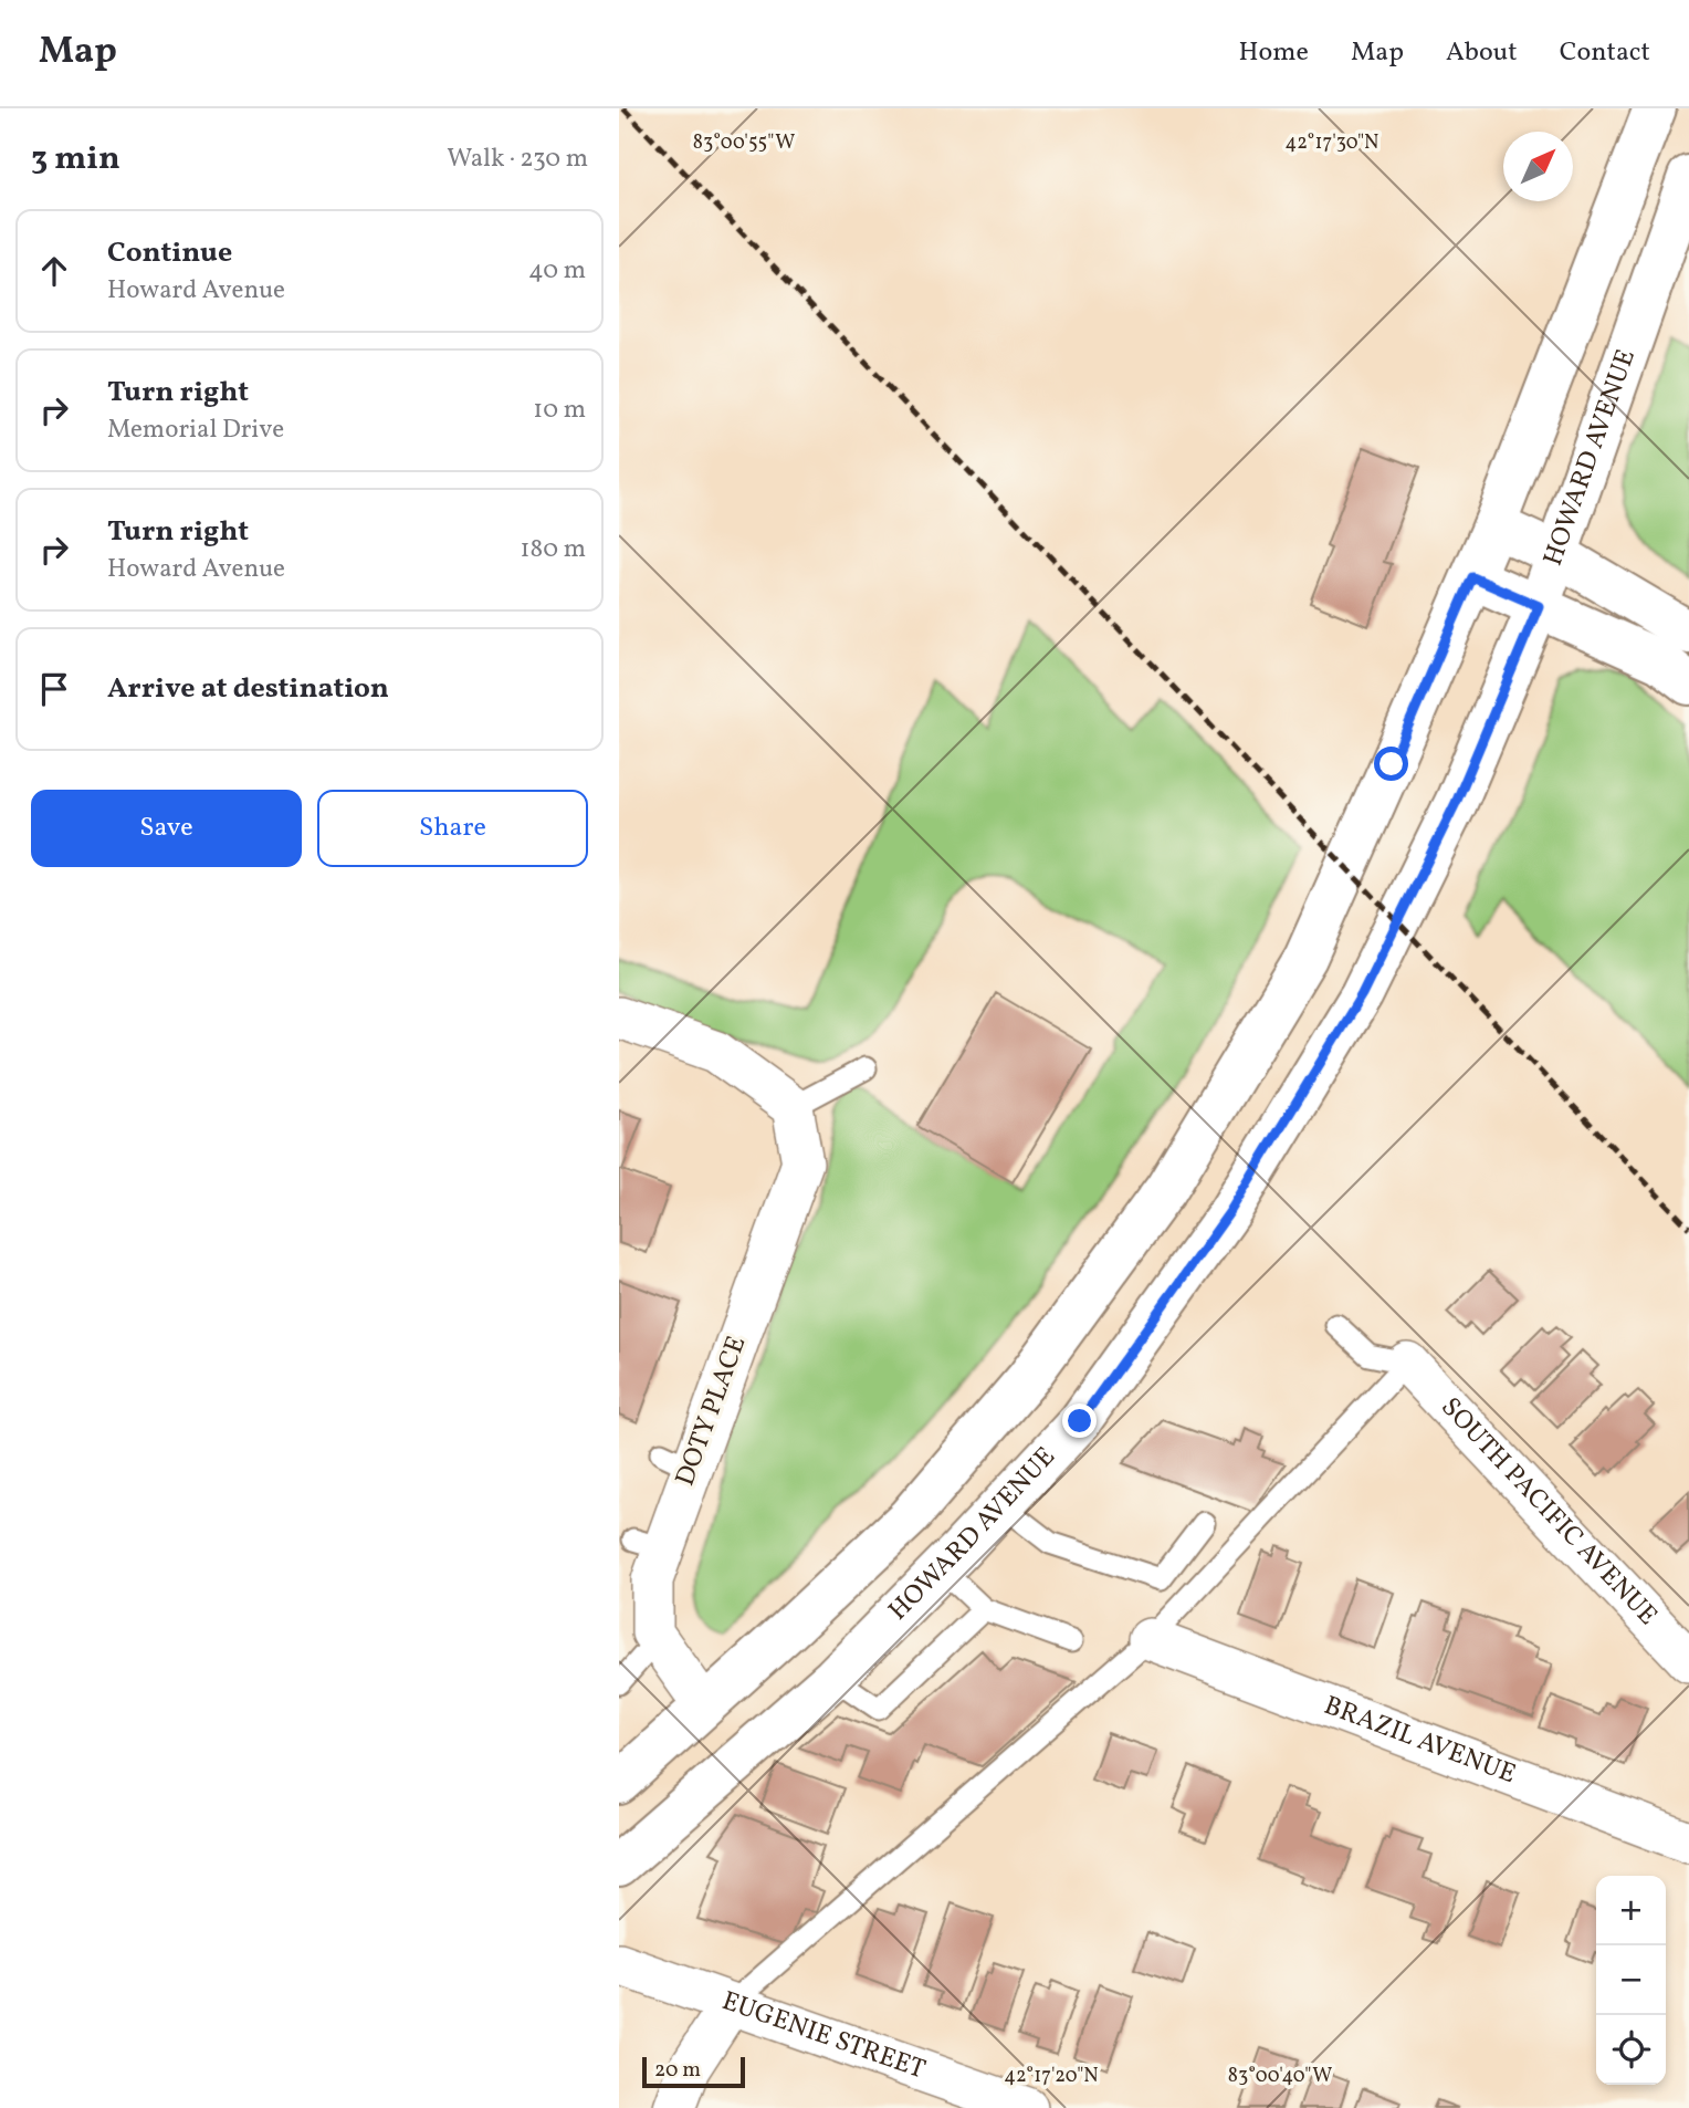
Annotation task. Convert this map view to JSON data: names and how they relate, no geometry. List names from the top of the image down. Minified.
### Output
{"streets":{"main road":["HOWARD AVENUE"],"street":["DOTY PLACE","SOUTH PACIFIC AVENUE","BRAZIL AVENUE","EUGENIE STREET"]},"scale_bar":"20 m","north":"top right","page":{"header":"Map","nav":["Home","Map","About","Contact"],"heading":["3 min","Walk · 230 m"],"list":[["Continue","Howard Avenue","40 m"],["Turn right","Memorial Drive","10 m"],["Turn right","Howard Avenue","180 m"],"Arrive at destination"],"buttons":["Save","Share"],"map_buttons":["+","−"],"scale":"20 m"},"coordinates":["83°00'55\"W","42°17'30\"N","42°17'20\"N","83°00'40\"W"]}
